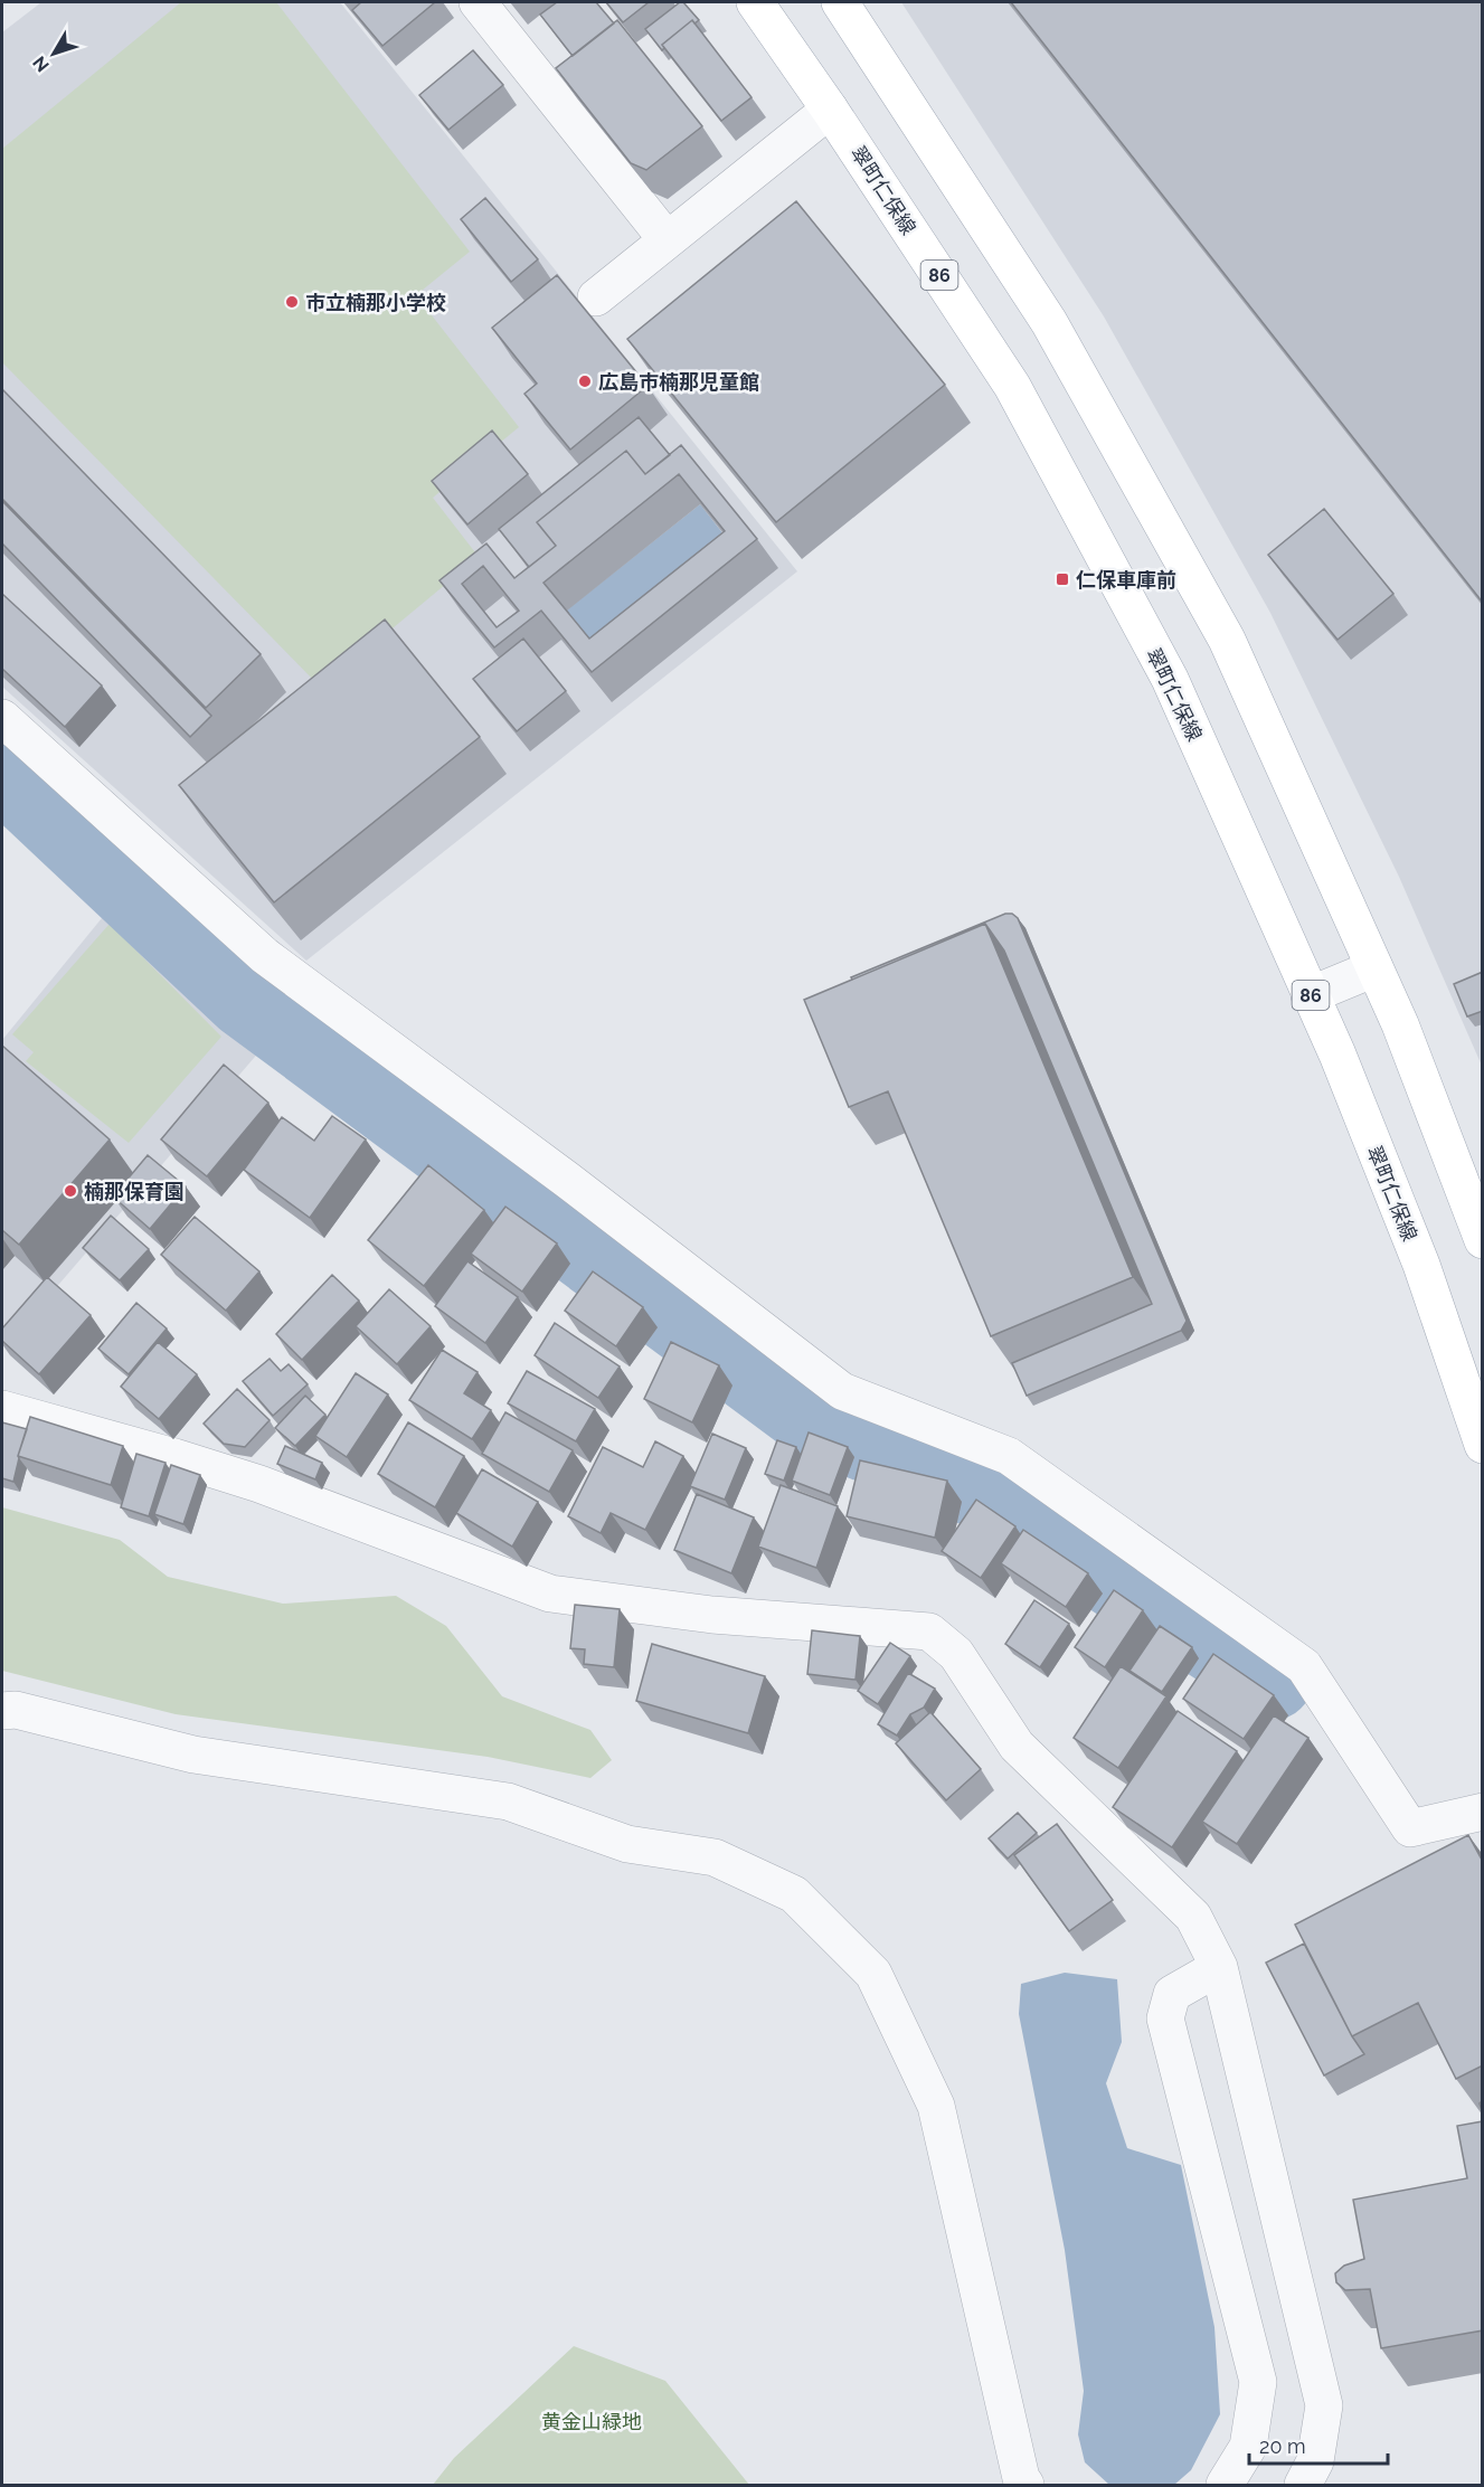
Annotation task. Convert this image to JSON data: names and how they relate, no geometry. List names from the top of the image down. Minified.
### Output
{"streets":{"main road":["翠町仁保線","86"]},"parks":["黄金山緑地"],"places":{"other":["市立楠那小学校","広島市楠那児童館","楠那保育園"],"transit":["仁保車庫前"]},"scale_bar":"20 m","north":"bottom left"}
